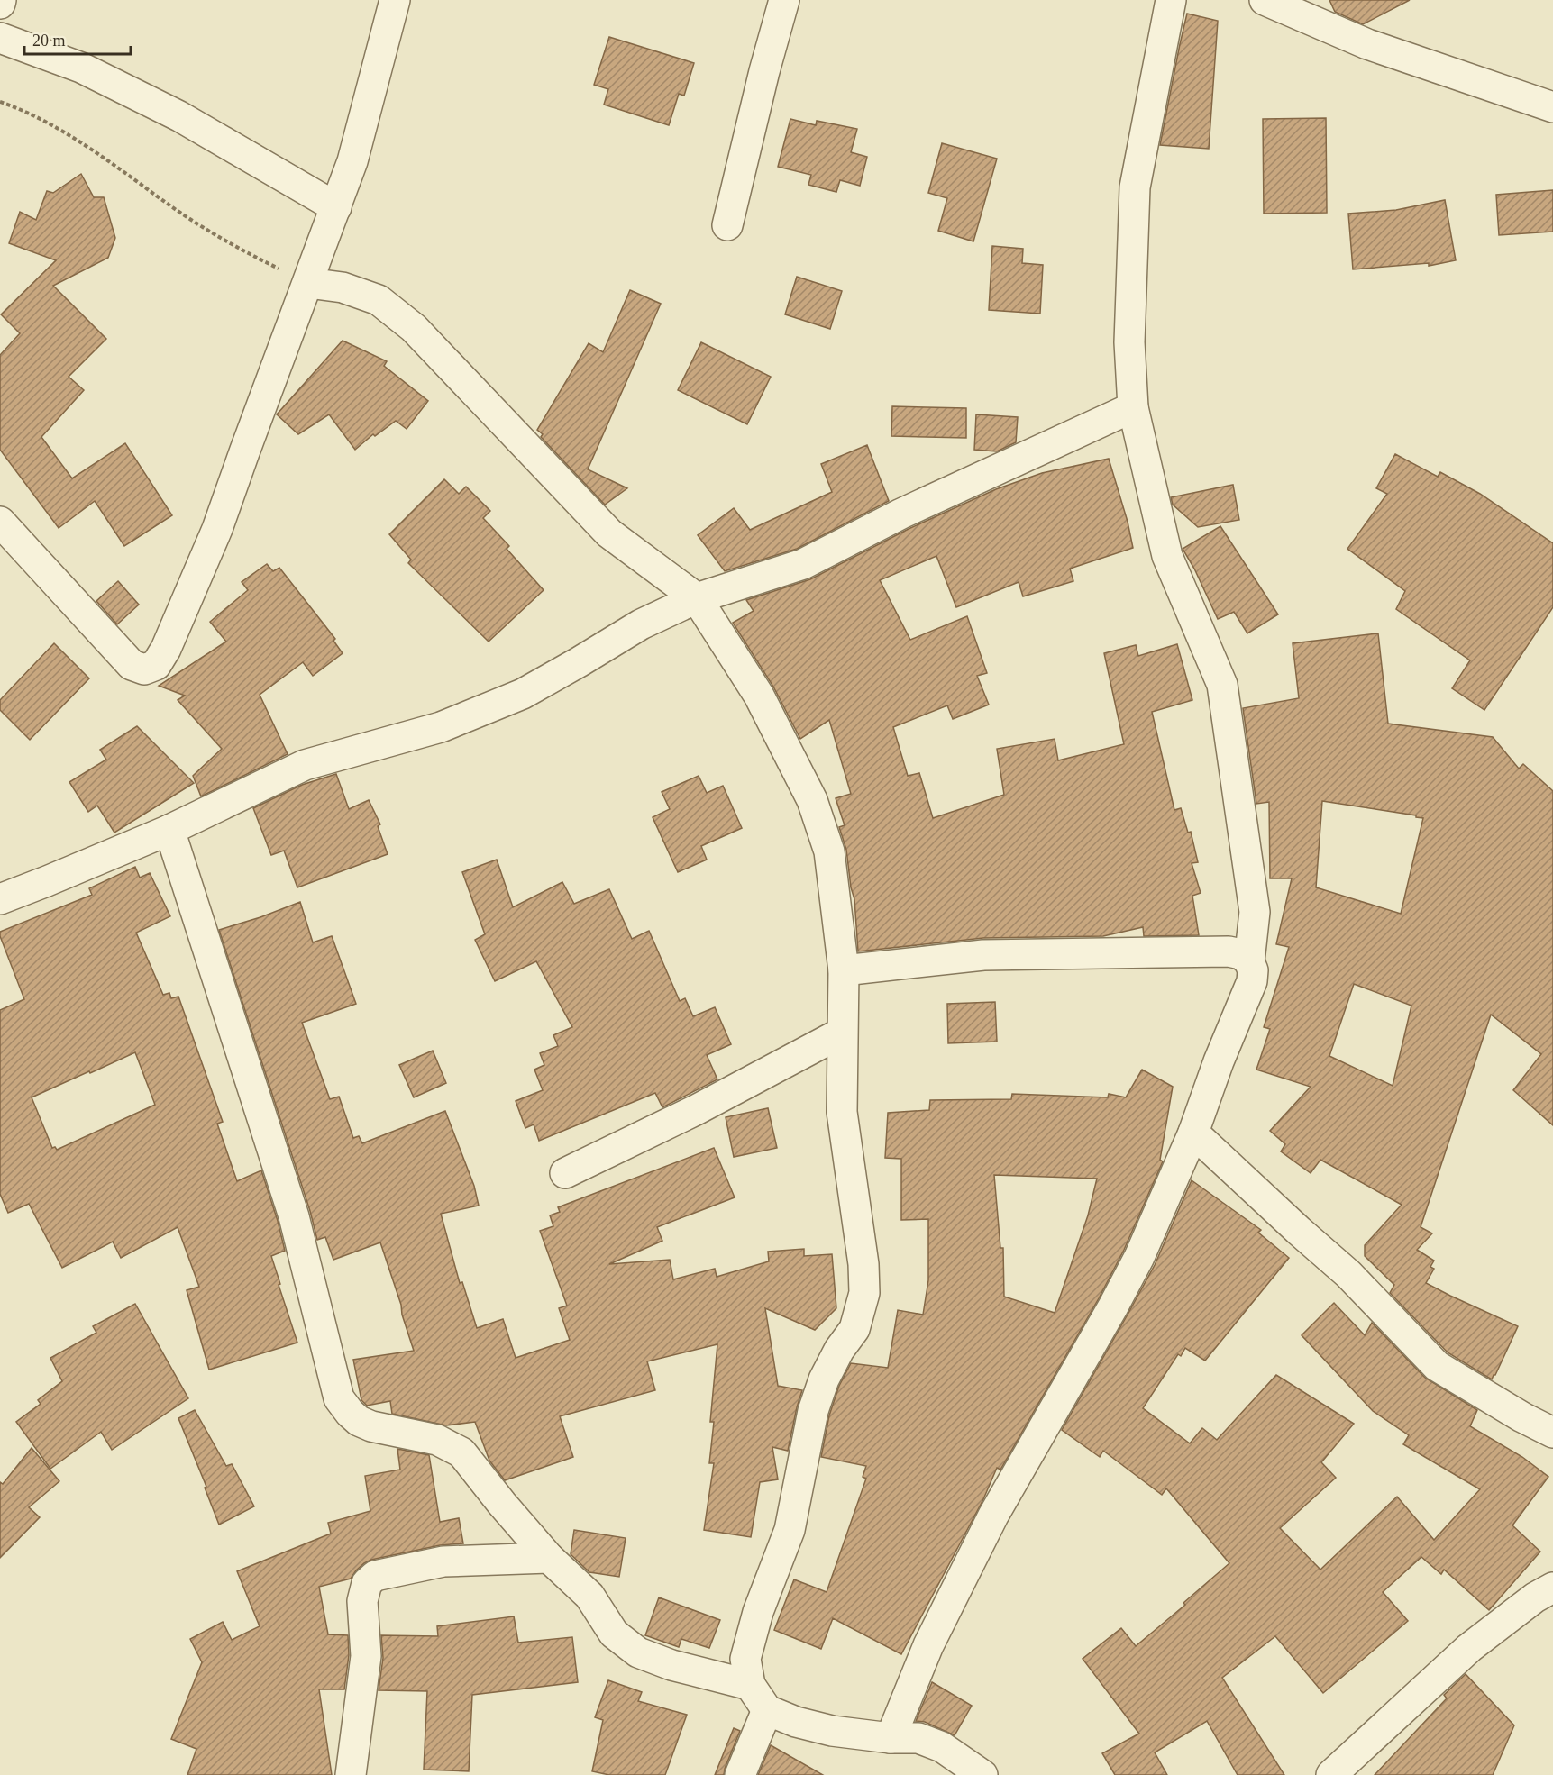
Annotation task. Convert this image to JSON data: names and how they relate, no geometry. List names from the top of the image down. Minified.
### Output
{"scale_bar":"20 m"}
